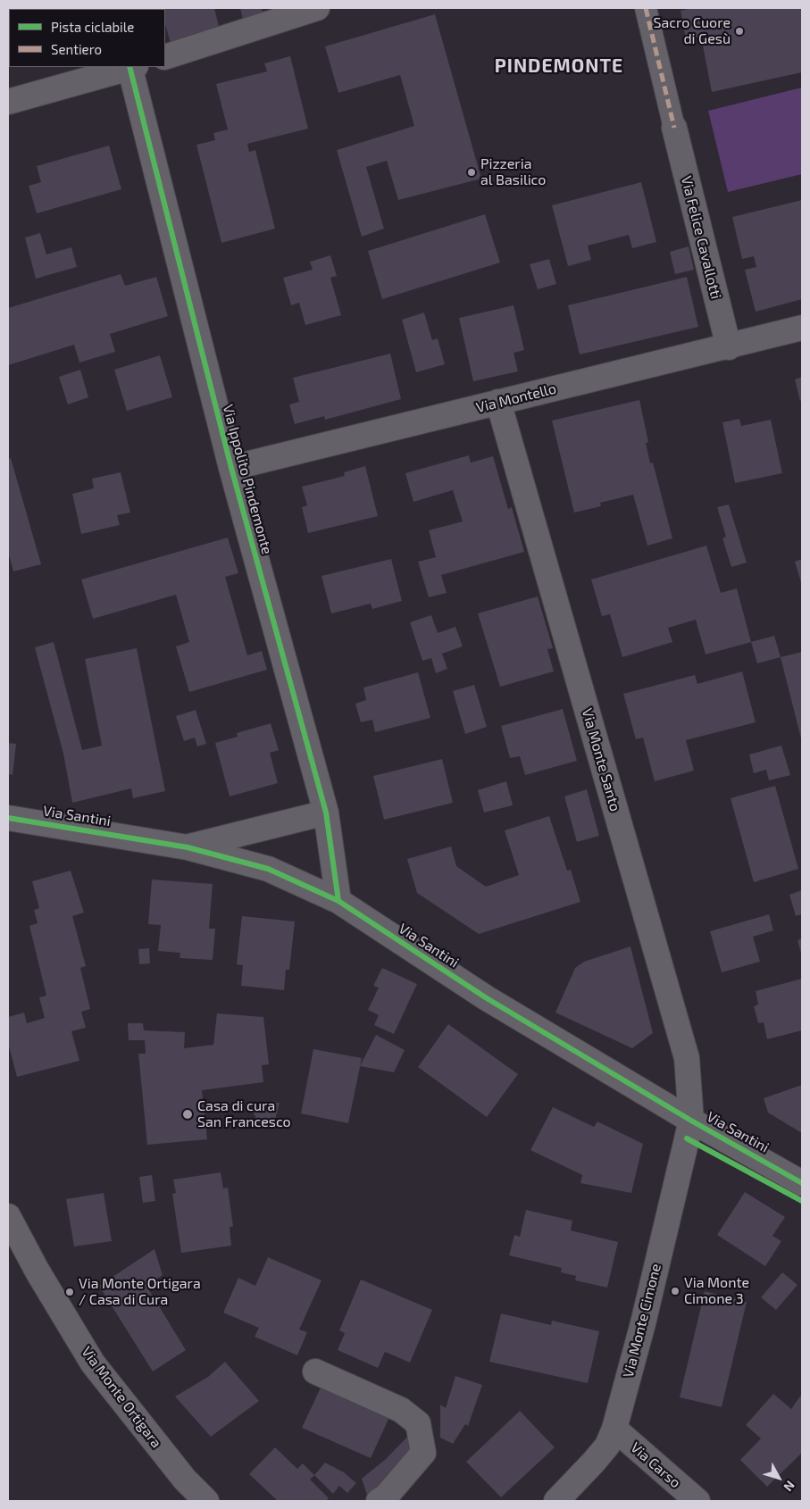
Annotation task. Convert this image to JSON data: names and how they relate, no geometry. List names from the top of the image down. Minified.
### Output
{"streets":{"street":["Via Felice Cavallotti","Via Montello","Via Ippolito Pindemonte","Via Monte Santo","Via Santini","Via Monte Cimone","Via Monte Ortigara","Via Carso"]},"crossings":[["Via Felice Cavallotti","Via Montello"],["Via Montello","Via Ippolito Pindemonte"],["Via Montello","Via Monte Santo"],["Via Ippolito Pindemonte","Via Santini"],["Via Monte Santo","Via Santini"],["Via Monte Santo","Via Monte Cimone"],["Via Santini","Via Monte Cimone"],["Via Monte Cimone","Via Carso"]],"districts":["PINDEMONTE"],"places":["Sacro Cuore di Gesù","Pizzeria al Basilico","Casa di cura San Francesco","Via Monte Cimone 3","Via Monte Ortigara / Casa di Cura"],"legend":["Pista ciclabile","Sentiero"],"north":"bottom right"}
